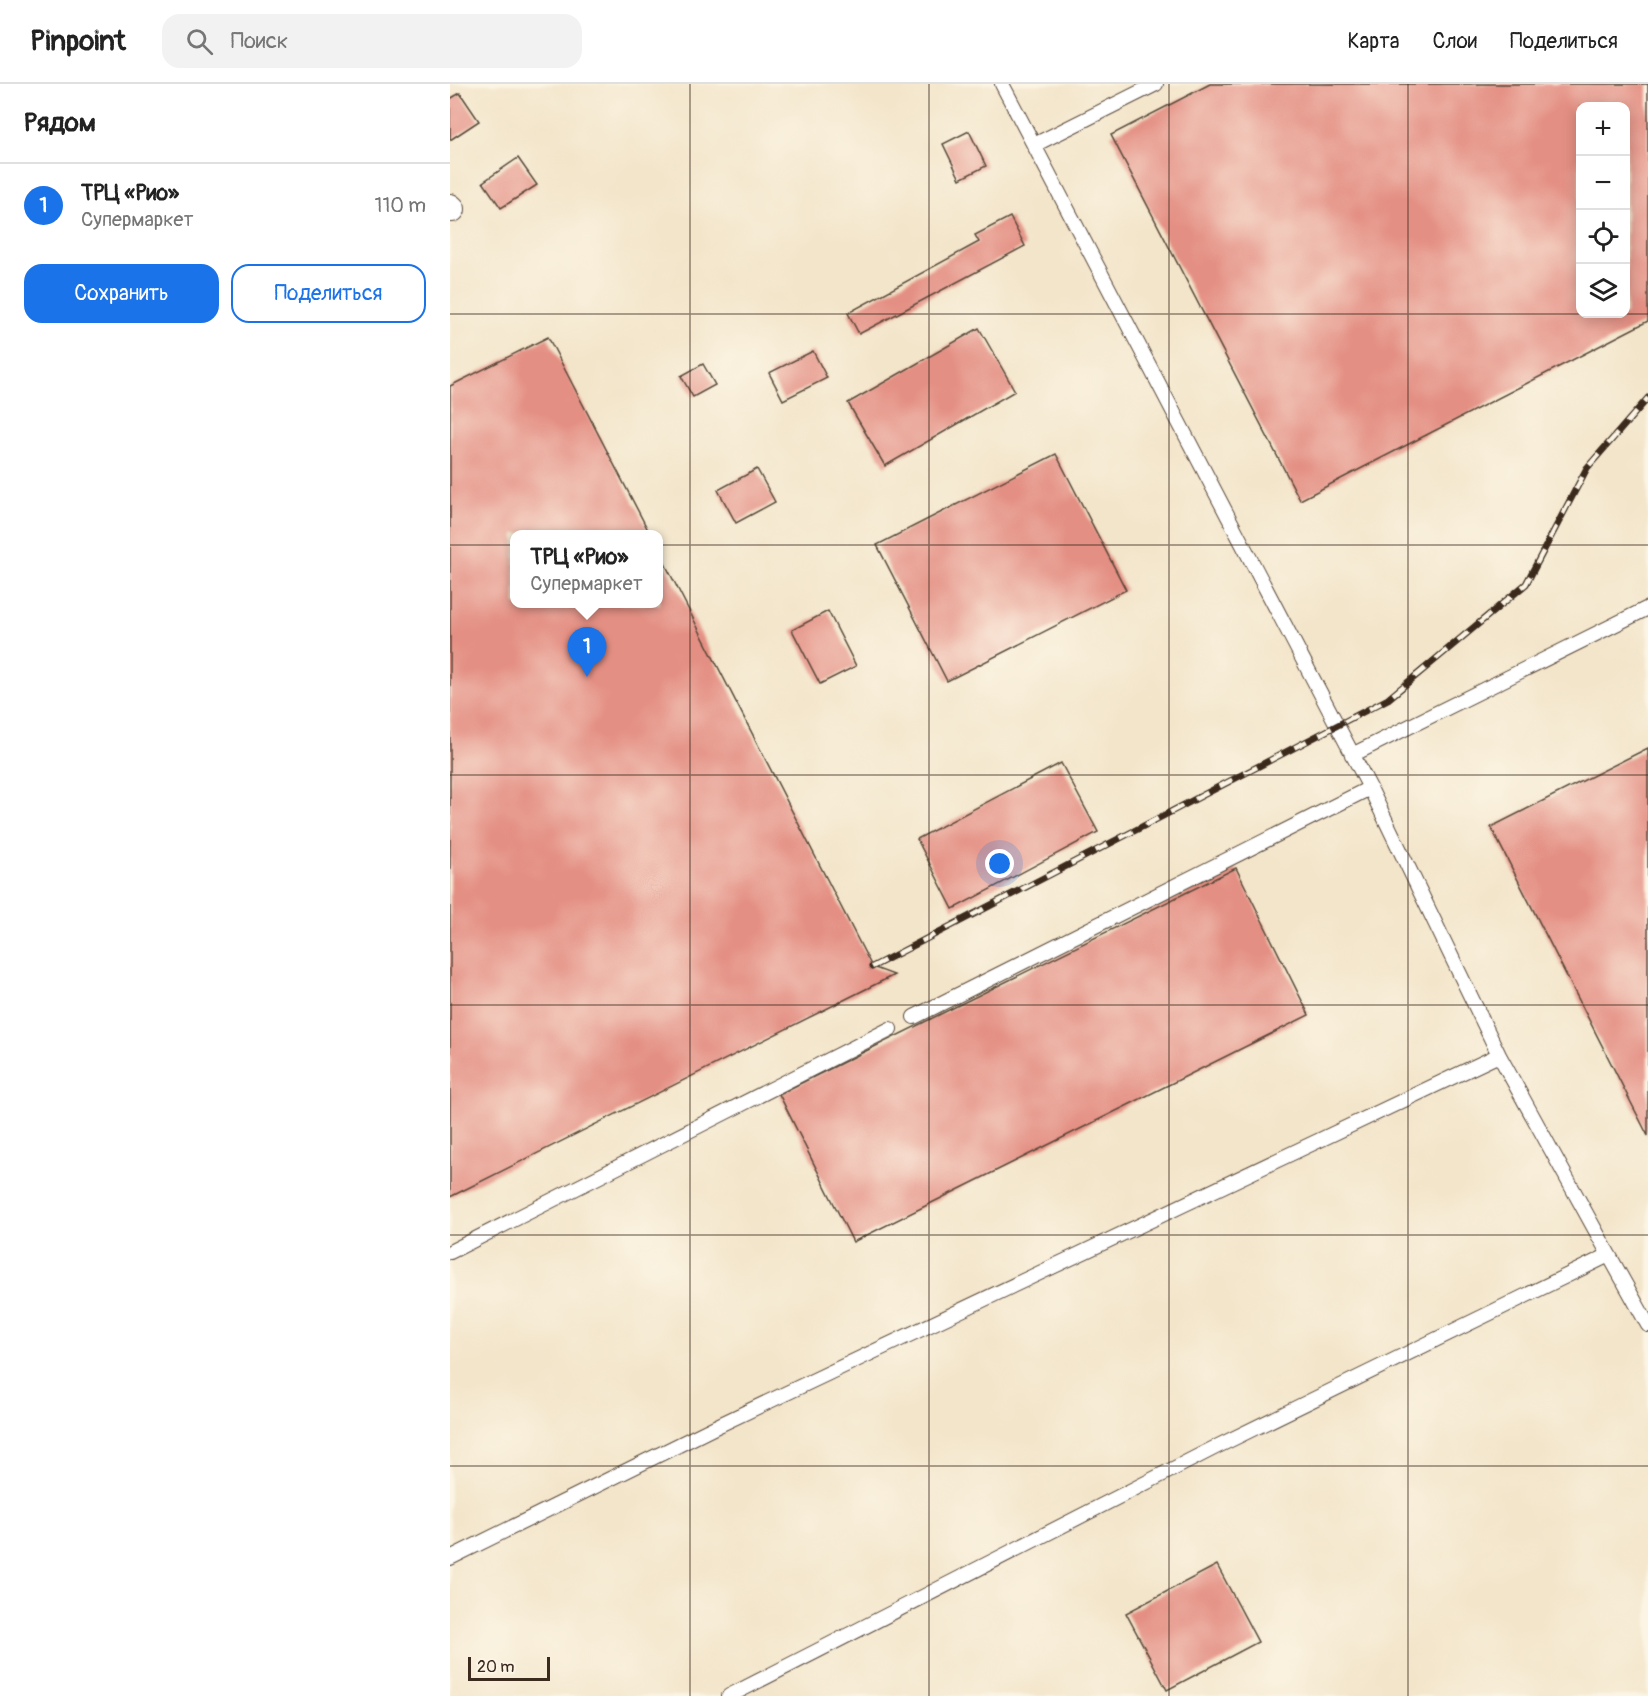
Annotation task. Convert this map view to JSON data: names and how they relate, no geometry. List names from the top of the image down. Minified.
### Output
{"scale_bar":"20 m","page":{"header":"Pinpoint","search":"Поиск","nav":["Карта","Слои","Поделиться"],"heading":"Рядом","map_buttons":["+","−"],"list":[{"mark":"1","name":"ТРЦ «Рио»","note":"Супермаркет","value":"110 m"}],"buttons":["Сохранить","Поделиться"],"popup":["ТРЦ «Рио»","Супермаркет"],"pins":"1","scale":"20 m"}}
